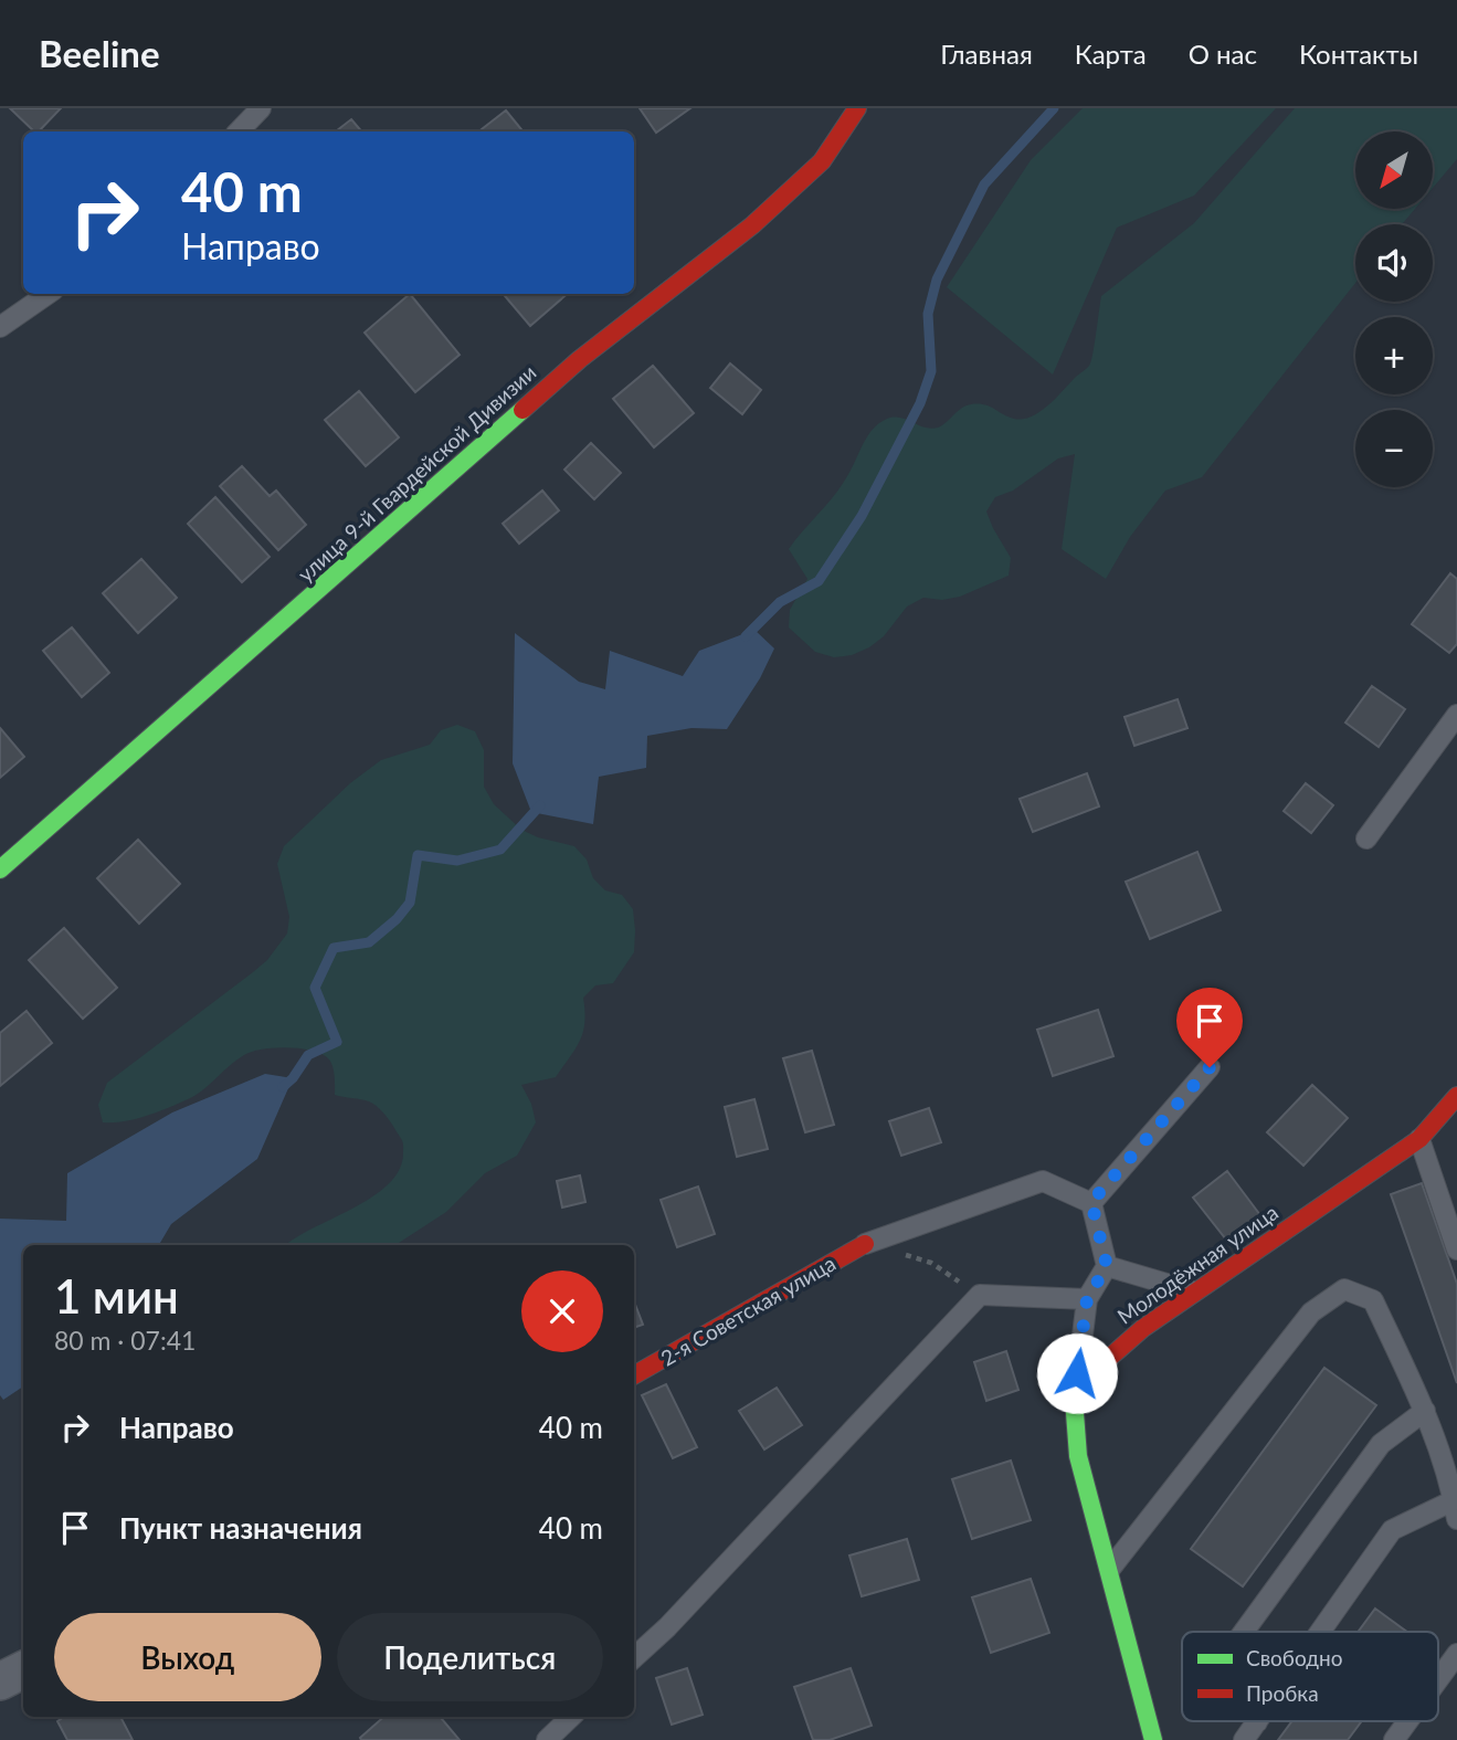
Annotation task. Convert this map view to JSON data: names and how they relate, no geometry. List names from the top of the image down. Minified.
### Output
{"streets":{"street":["улица 9-й Гвардейской Дивизии","Молодёжная улица","2-я Советская улица"]},"legend":["Свободно","Пробка"],"north":"bottom left","page":{"header":"Beeline","nav":["Главная","Карта","О нас","Контакты"],"map_buttons":["+","−"],"turn":["40 m","Направо"],"heading":["1 мин","80 m · 07:41"],"list":[{"name":"Направо","value":"40 m"},{"name":"Пункт назначения","value":"40 m"}],"buttons":["Выход","Поделиться"]}}
